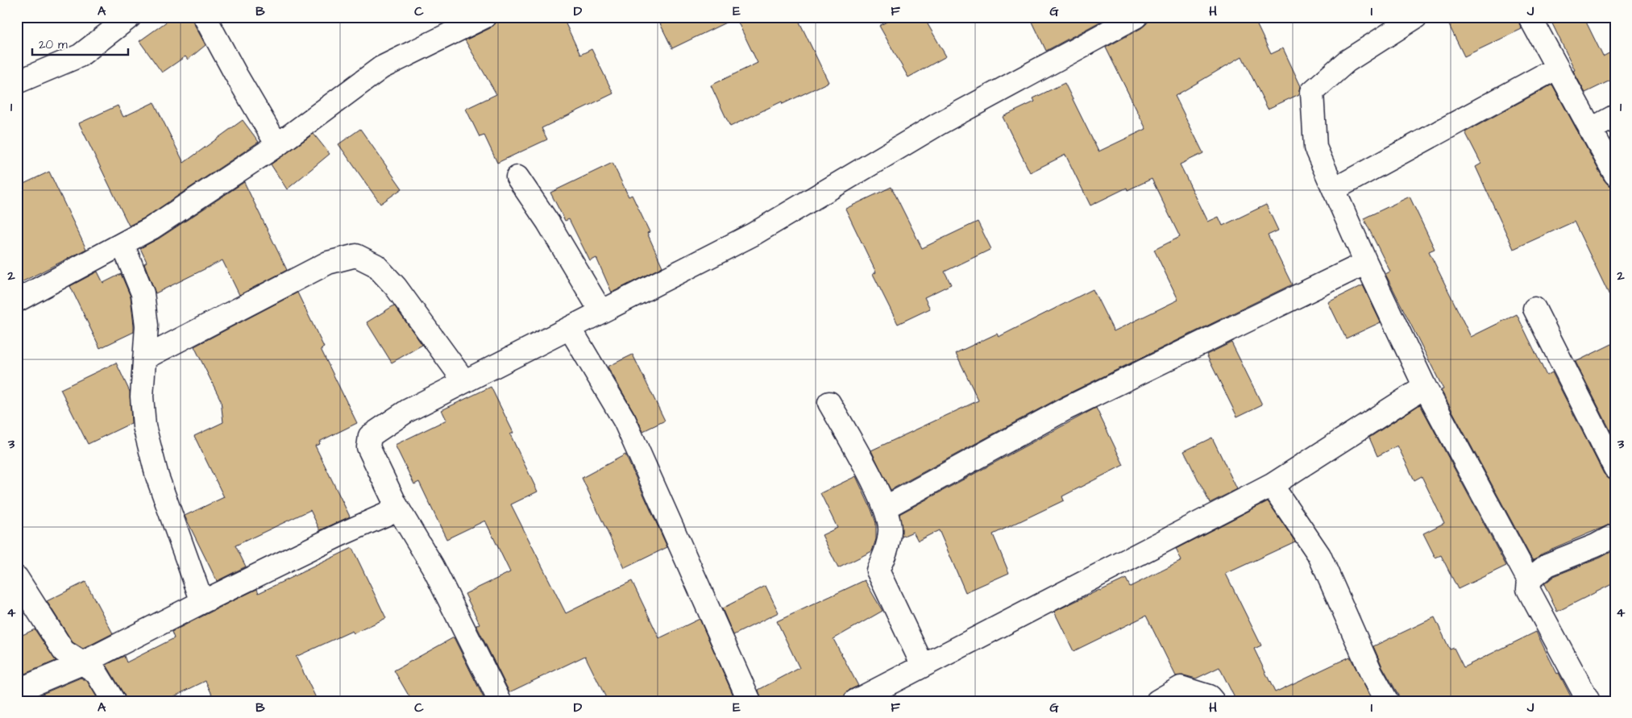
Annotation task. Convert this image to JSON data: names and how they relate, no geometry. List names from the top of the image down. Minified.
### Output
{"scale_bar":"20 m","grid":{"columns":["A","B","C","D","E","F","G","H","I","J"],"rows":["1","2","3","4"]}}
